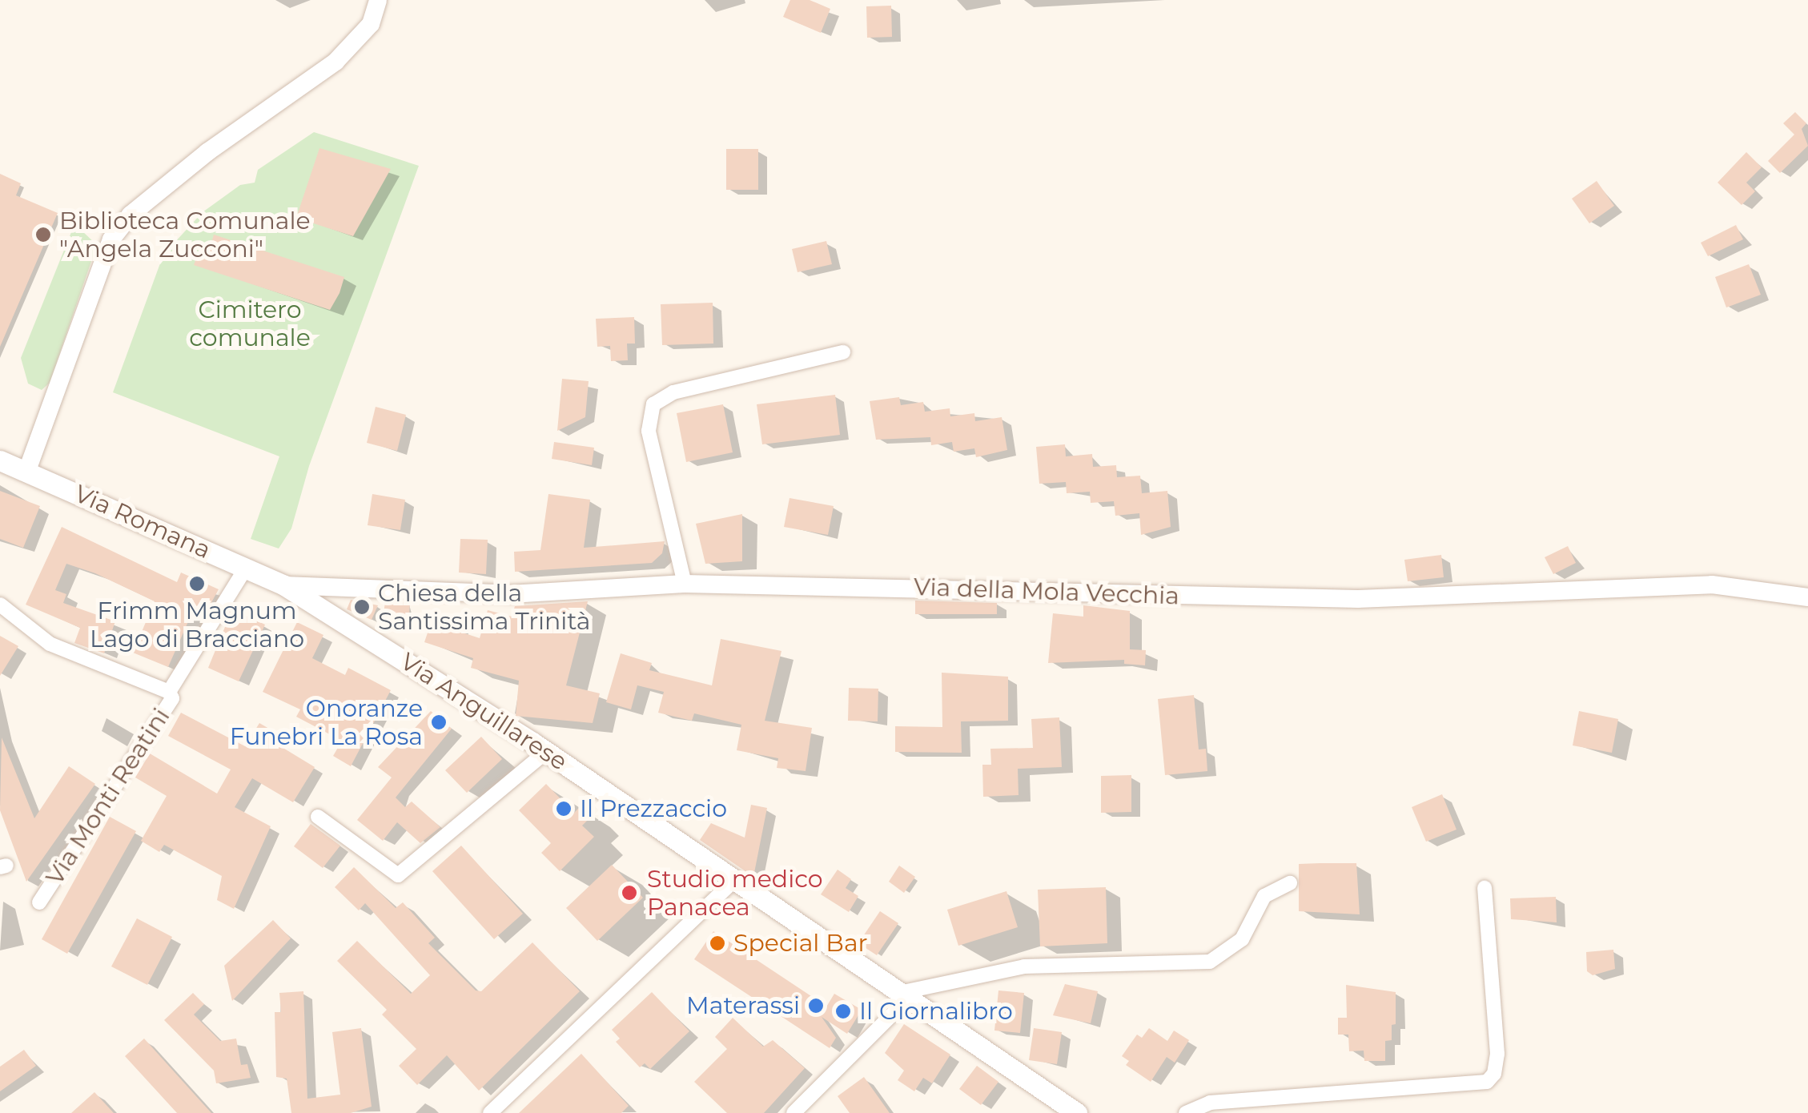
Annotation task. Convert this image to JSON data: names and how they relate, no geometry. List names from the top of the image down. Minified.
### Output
{"streets":{"main road":["Via Romana","Via Anguillarese"],"street":["Via della Mola Vecchia","Via Monti Reatini"]},"crossings":[["Via Romana","Via della Mola Vecchia"],["Via Romana","Via Anguillarese"],["Via Romana","Via Monti Reatini"],["Via della Mola Vecchia","Via Anguillarese"]],"parks":["Cimitero comunale"],"places":["Biblioteca Comunale \"Angela Zucconi\"","Frimm Magnum Lago di Bracciano","Chiesa della Santissima Trinità","Onoranze Funebri La Rosa","Il Prezzaccio","Studio medico Panacea","Special Bar","Materassi","Il Giornalibro"]}
